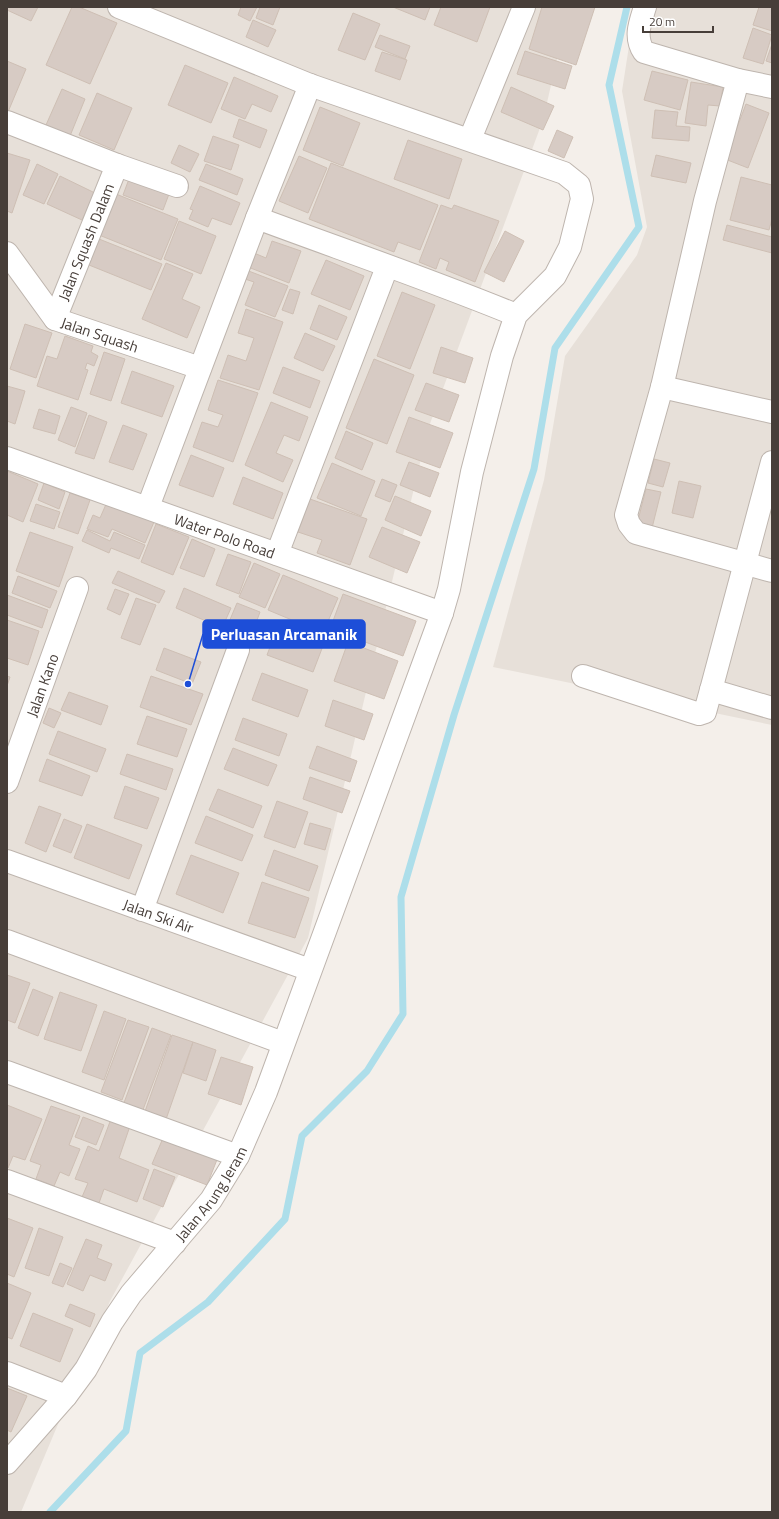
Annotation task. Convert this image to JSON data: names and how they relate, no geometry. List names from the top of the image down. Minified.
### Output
{"streets":{"street":["Jalan Squash Dalam","Jalan Squash","Water Polo Road","Jalan Kano","Jalan Ski Air","Jalan Arung Jeram"]},"crossings":[["Jalan Squash Dalam","Jalan Squash"],["Water Polo Road","Jalan Arung Jeram"],["Jalan Ski Air","Jalan Arung Jeram"]],"places":["Perluasan Arcamanik"],"scale_bar":"20 m"}
